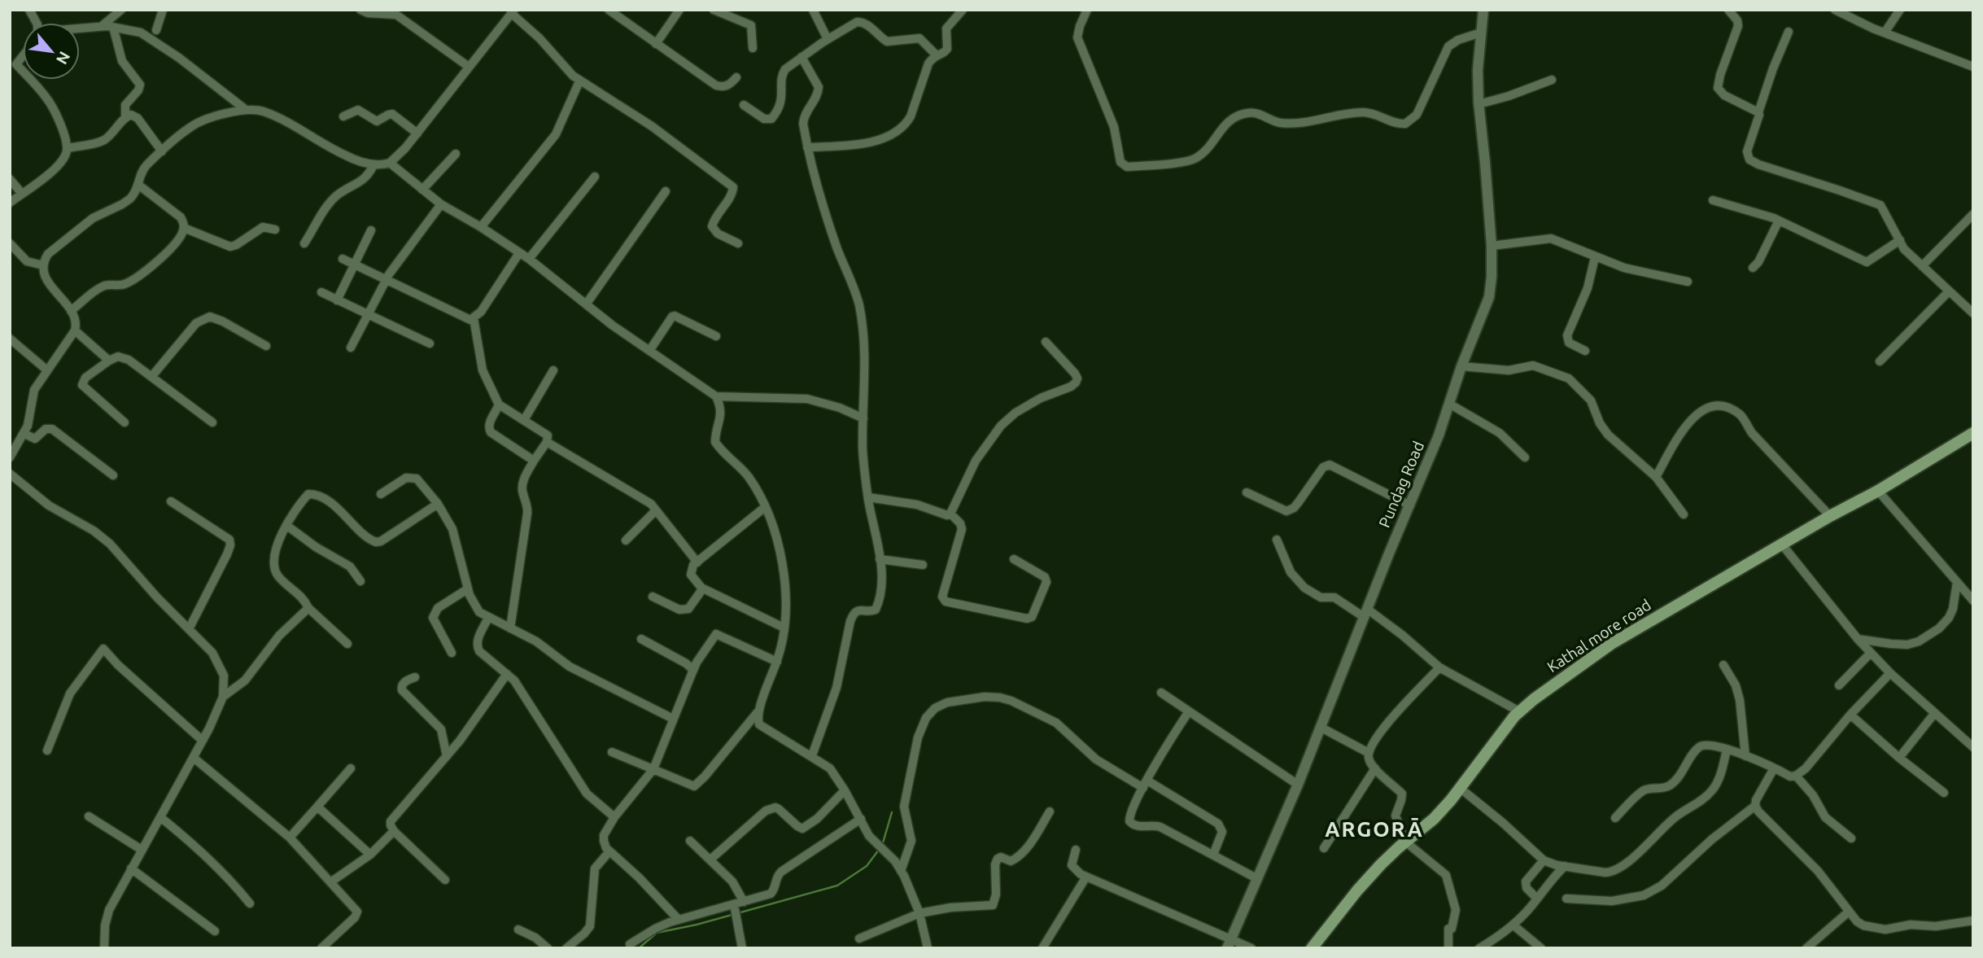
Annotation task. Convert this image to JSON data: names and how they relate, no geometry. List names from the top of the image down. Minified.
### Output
{"streets":{"main road":["Kathal more road"],"street":["Pundag Road"]},"districts":["ARGORĀ"],"north":"bottom right"}
